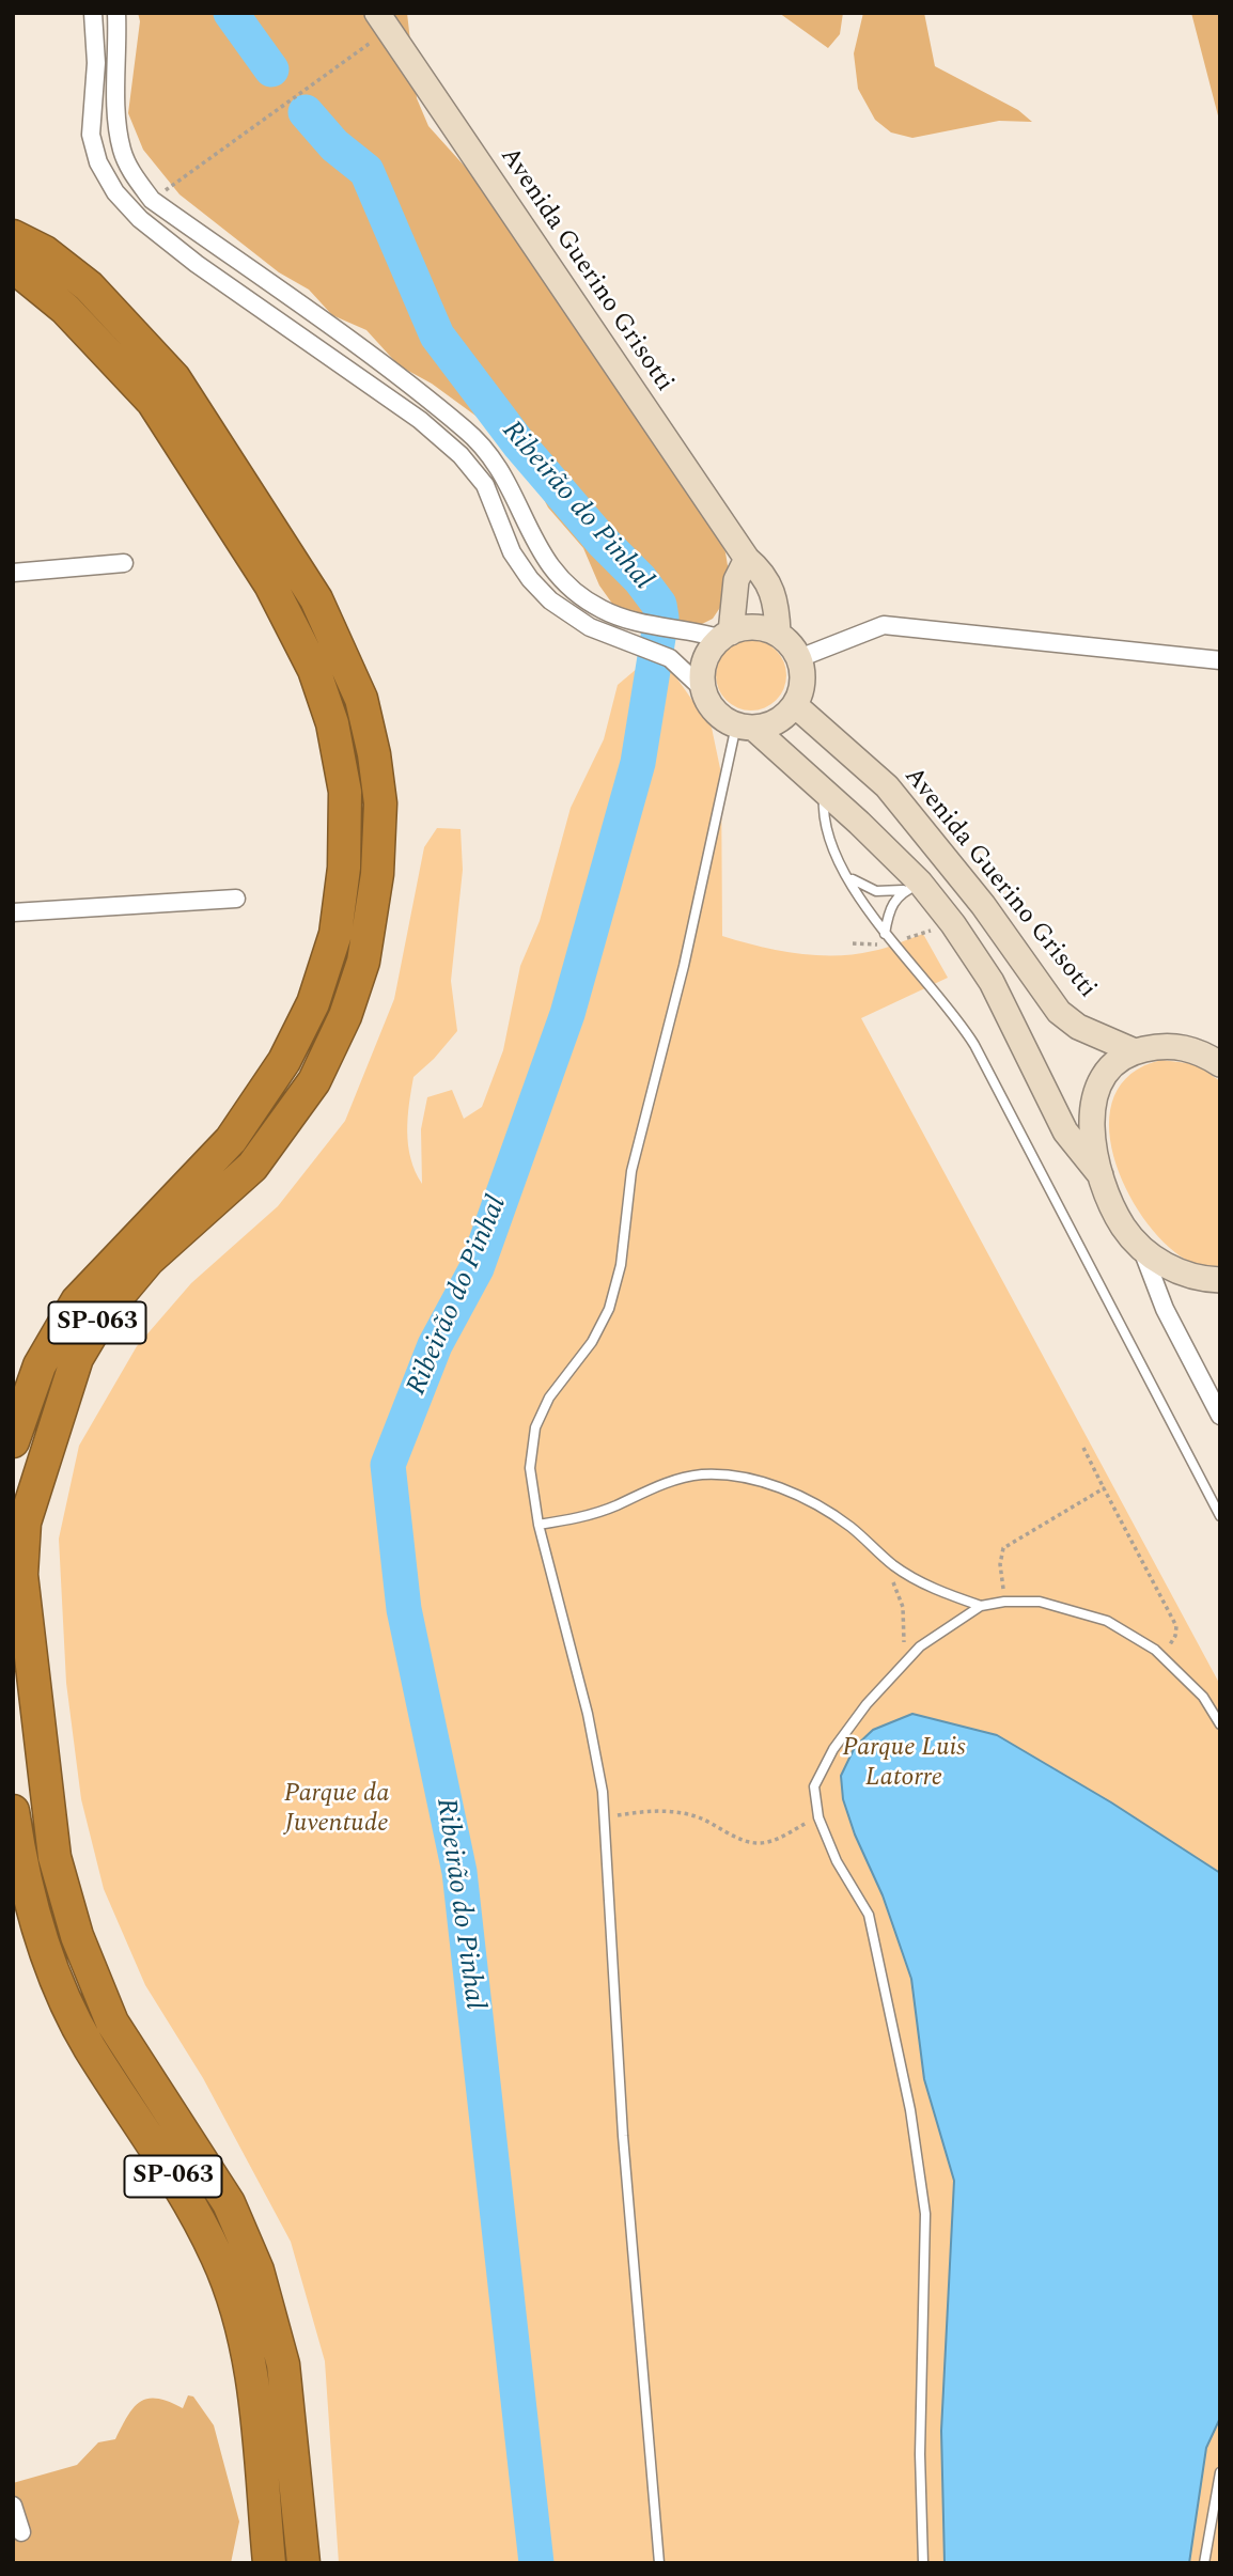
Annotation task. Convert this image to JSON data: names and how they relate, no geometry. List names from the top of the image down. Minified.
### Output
{"streets":{"highway":["SP-063"],"main road":["Avenida Guerino Grisotti"]},"water":["Ribeirão do Pinhal"],"parks":["Parque Luis Latorre","Parque da Juventude"]}
